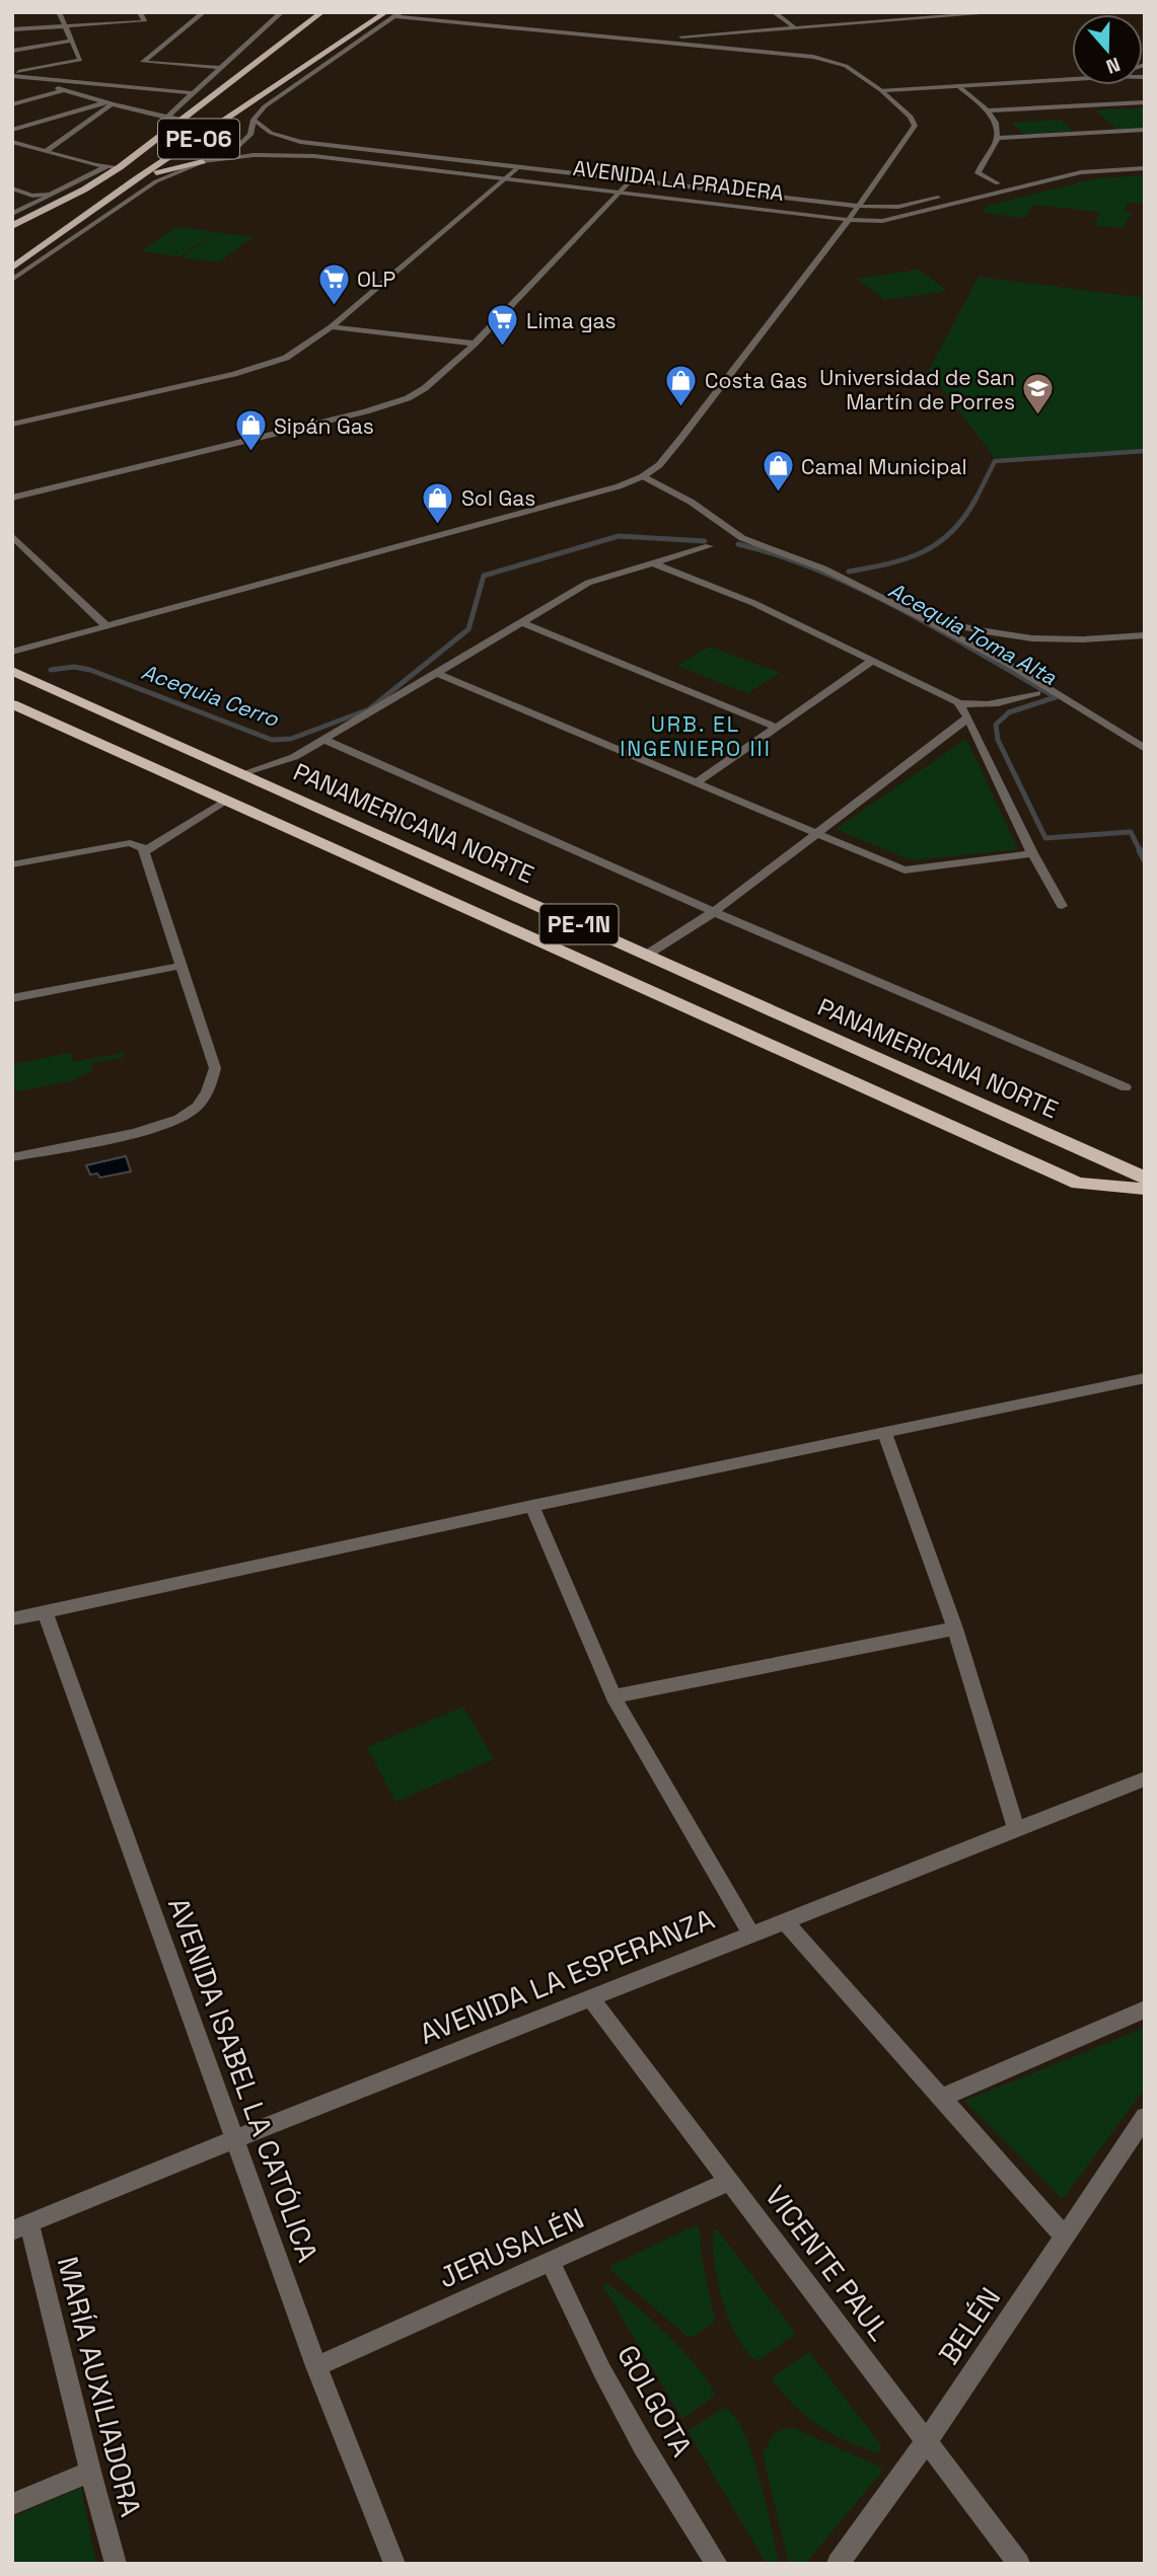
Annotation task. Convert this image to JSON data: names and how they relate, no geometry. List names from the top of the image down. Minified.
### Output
{"streets":{"highway":["PANAMERICANA NORTE","PE-1N"],"main road":["PE-06"],"street":["AVENIDA LA PRADERA","AVENIDA LA ESPERANZA","AVENIDA ISABEL LA CATÓLICA","JERUSALÉN","VICENTE PAUL","BELÉN","MARÍA AUXILIADORA","GOLGOTA"]},"crossings":[["PE-06","AVENIDA LA PRADERA"],["AVENIDA LA ESPERANZA","AVENIDA ISABEL LA CATÓLICA"],["AVENIDA LA ESPERANZA","VICENTE PAUL"],["AVENIDA LA ESPERANZA","MARÍA AUXILIADORA"],["AVENIDA ISABEL LA CATÓLICA","JERUSALÉN"],["JERUSALÉN","VICENTE PAUL"],["JERUSALÉN","GOLGOTA"],["VICENTE PAUL","BELÉN"]],"districts":["URB. EL INGENIERO III"],"water":["Acequia Toma Alta","Acequia Cerro"],"places":{"supermarket":["OLP","Lima gas"],"shop":["Costa Gas","Sipán Gas","Camal Municipal","Sol Gas"],"school or university":["Universidad de San Martín de Porres"]},"north":"bottom"}
